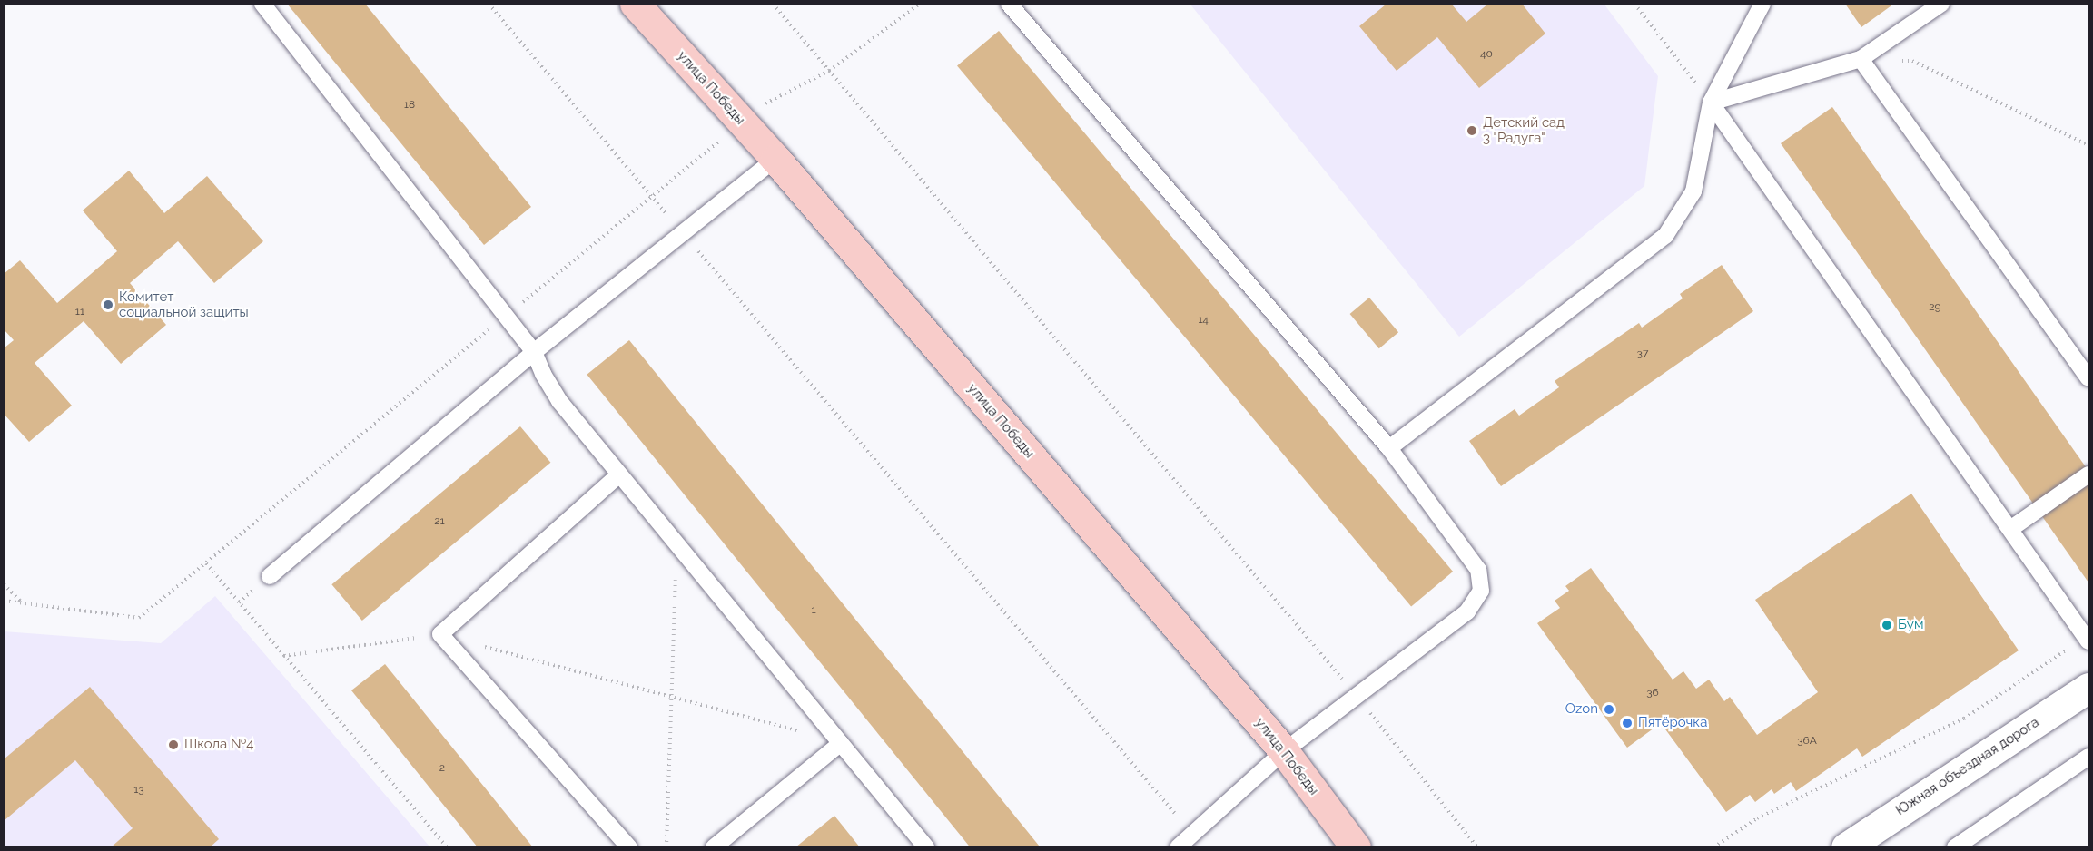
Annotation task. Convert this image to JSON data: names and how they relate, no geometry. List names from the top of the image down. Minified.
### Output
{"streets":{"main road":["улица Победы"],"street":["Южная объездная дорога"]},"places":["Детский сад 3 \"Радуга\"","Комитет социальной защиты","Бум","Ozon","Пятёрочка","Школа №4"],"house_numbers":["40","18","29","11","14","37","21","1","36","36А","2","13"]}
